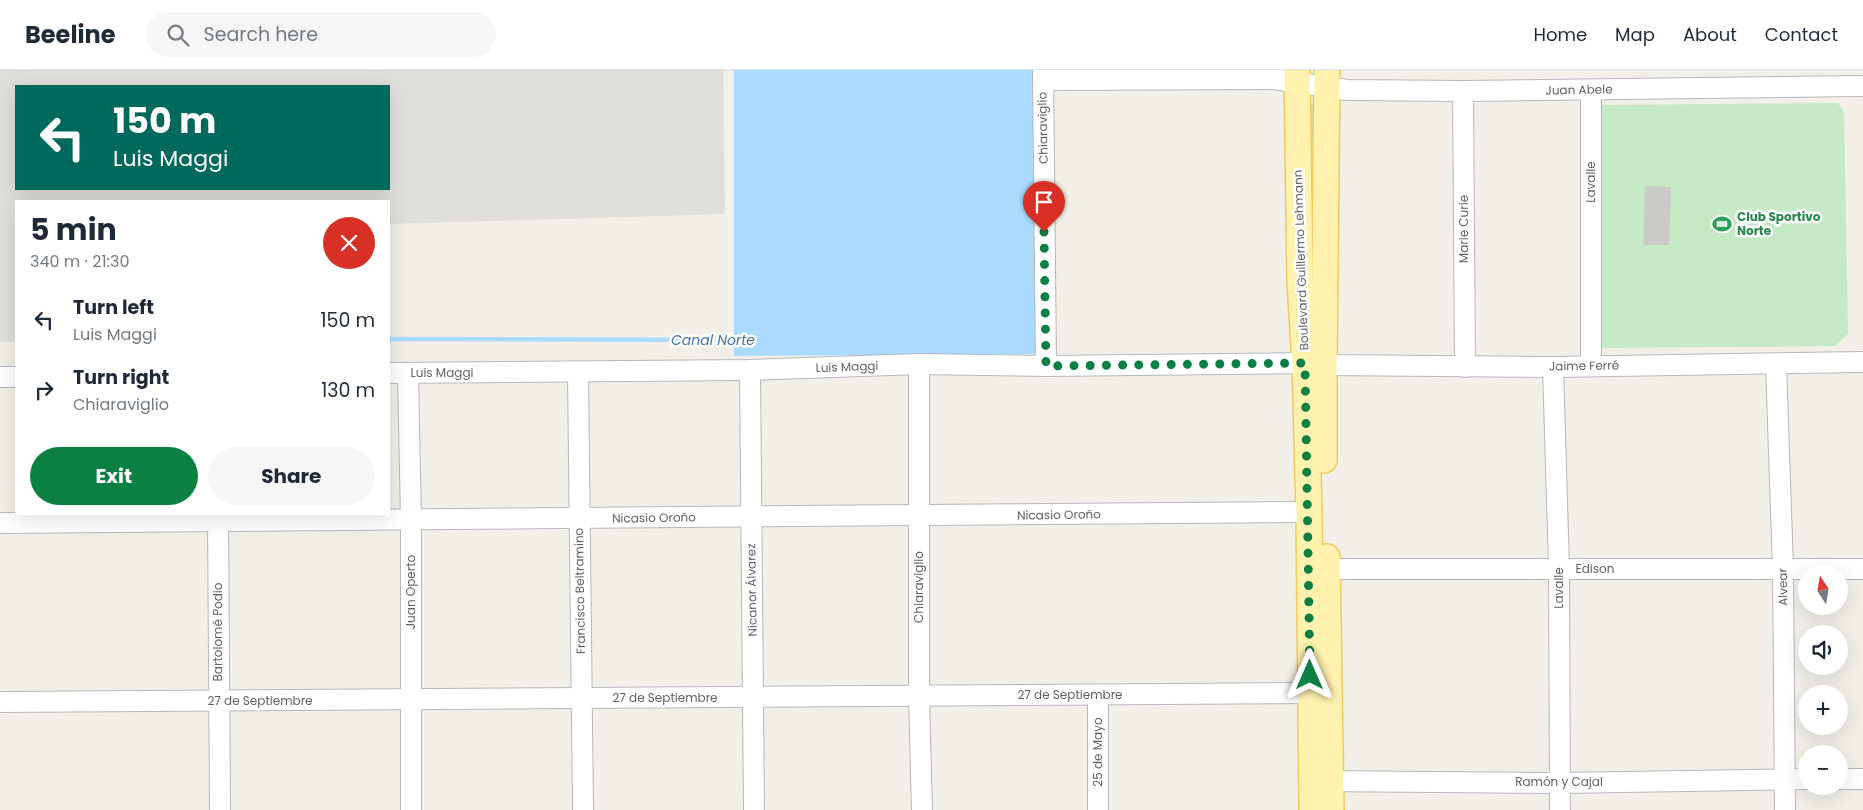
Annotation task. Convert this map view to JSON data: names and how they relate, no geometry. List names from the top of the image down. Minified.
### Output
{"streets":{"main road":["Boulevard Guillermo Lehmann"],"street":["Juan Abele","Chiaraviglio","Lavalle","Marie Curie","Jaime Ferré","Luis Maggi","Nicasio Oroño","Edison","Alvear","Nicanor Álvarez","Francisco Beltramino","Juan Operto","Bartolomé Podio","27 de Septiembre","25 de Mayo","Ramón y Cajal"]},"crossings":[["Juan Abele","Chiaraviglio"],["Juan Abele","Lavalle"],["Juan Abele","Marie Curie"],["Juan Abele","Boulevard Guillermo Lehmann"],["Chiaraviglio","Luis Maggi"],["Chiaraviglio","Nicasio Oroño"],["Chiaraviglio","27 de Septiembre"],["Lavalle","Jaime Ferré"],["Lavalle","Edison"],["Lavalle","Ramón y Cajal"],["Marie Curie","Jaime Ferré"],["Boulevard Guillermo Lehmann","Jaime Ferré"],["Boulevard Guillermo Lehmann","Luis Maggi"],["Boulevard Guillermo Lehmann","Nicasio Oroño"],["Boulevard Guillermo Lehmann","Edison"],["Boulevard Guillermo Lehmann","27 de Septiembre"],["Boulevard Guillermo Lehmann","Ramón y Cajal"],["Jaime Ferré","Luis Maggi"],["Jaime Ferré","Alvear"],["Luis Maggi","Nicanor Álvarez"],["Luis Maggi","Francisco Beltramino"],["Luis Maggi","Juan Operto"],["Nicasio Oroño","Nicanor Álvarez"],["Nicasio Oroño","Francisco Beltramino"],["Nicasio Oroño","Juan Operto"],["Nicasio Oroño","Bartolomé Podio"],["Edison","Alvear"],["Alvear","Ramón y Cajal"],["Nicanor Álvarez","27 de Septiembre"],["Francisco Beltramino","27 de Septiembre"],["Juan Operto","27 de Septiembre"],["Bartolomé Podio","27 de Septiembre"],["27 de Septiembre","25 de Mayo"]],"water":["Canal Norte"],"places":{"sports":["Club Sportivo Norte"]},"north":"top","page":{"header":"Beeline","search":"Search here","nav":["Home","Map","About","Contact"],"turn":["150 m","Luis Maggi"],"heading":["5 min","340 m · 21:30"],"list":[{"name":"Turn left","note":"Luis Maggi","value":"150 m"},{"name":"Turn right","note":"Chiaraviglio","value":"130 m"}],"buttons":["Exit","Share"],"map_buttons":["+","−"]}}
